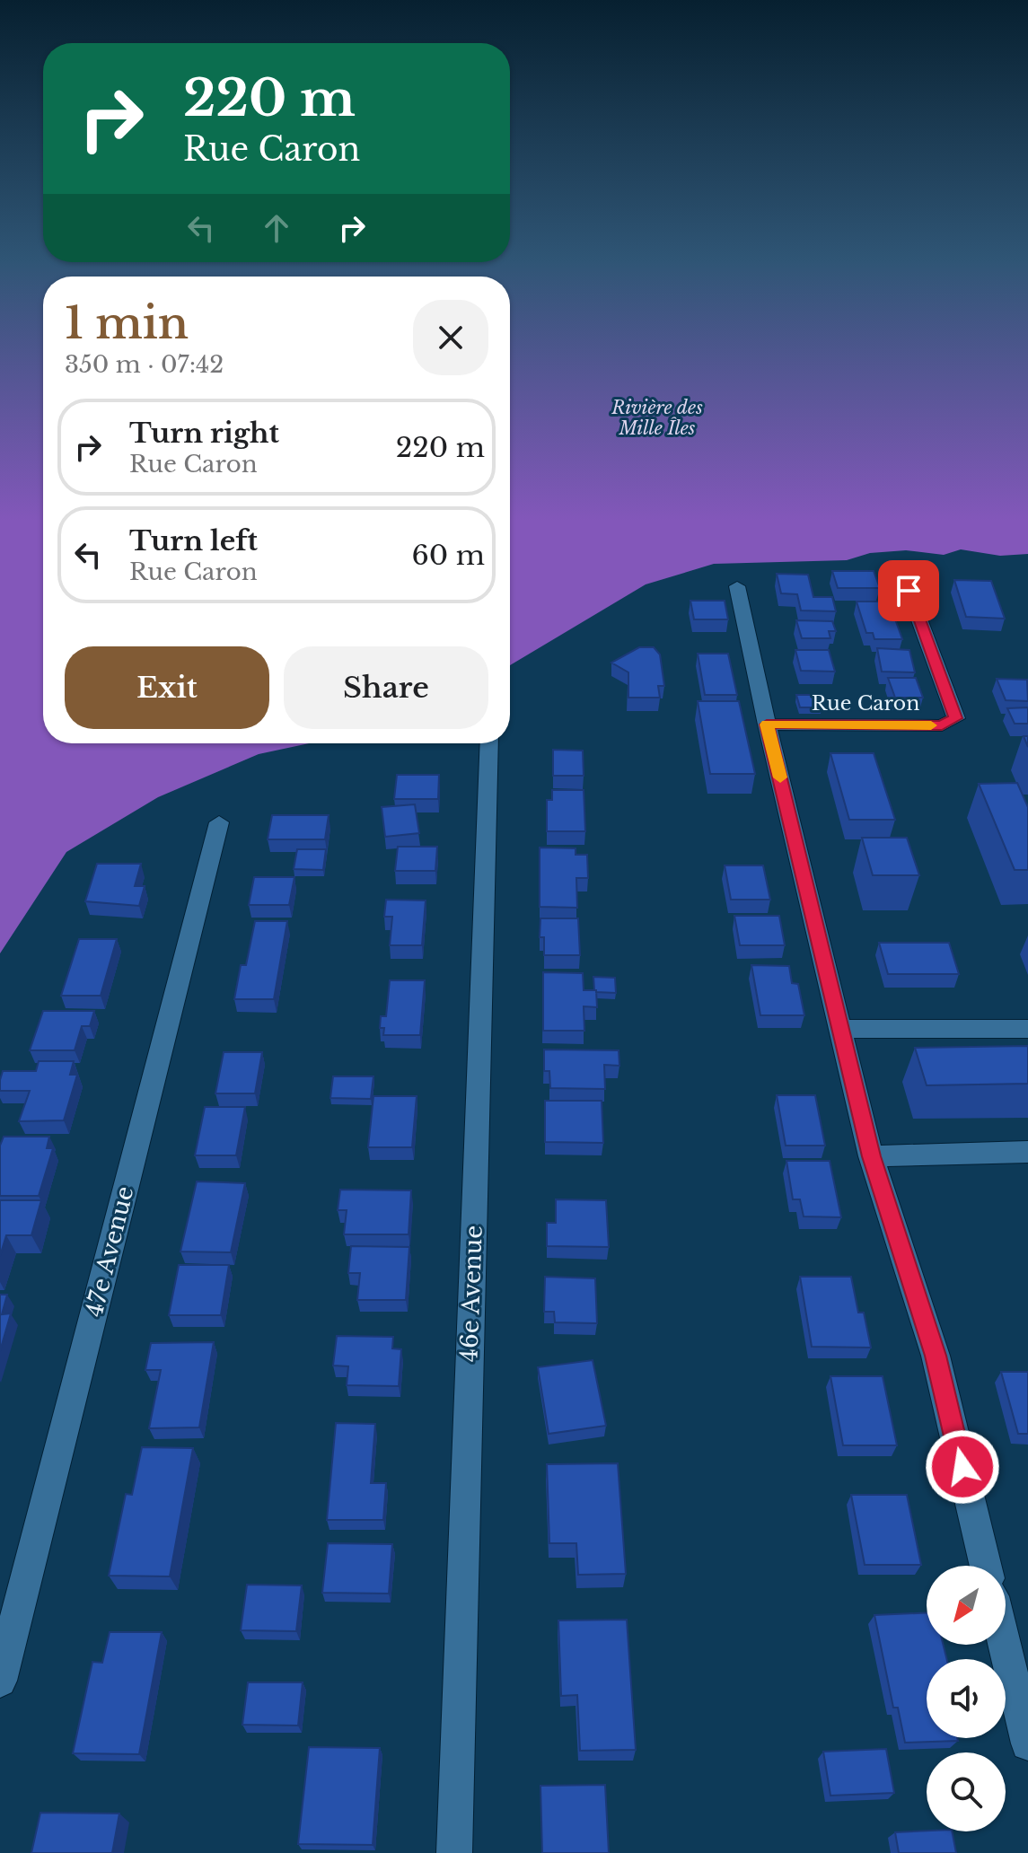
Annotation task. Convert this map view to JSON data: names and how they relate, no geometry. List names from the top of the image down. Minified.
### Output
{"streets":{"street":["Rue Caron","47e Avenue","46e Avenue"]},"water":["Rivière des Mille Îles"],"north":"bottom left","page":{"turn":["220 m","Rue Caron"],"heading":["1 min","350 m · 07:42"],"list":[{"name":"Turn right","note":"Rue Caron","value":"220 m"},{"name":"Turn left","note":"Rue Caron","value":"60 m"}],"buttons":["Exit","Share"]}}
